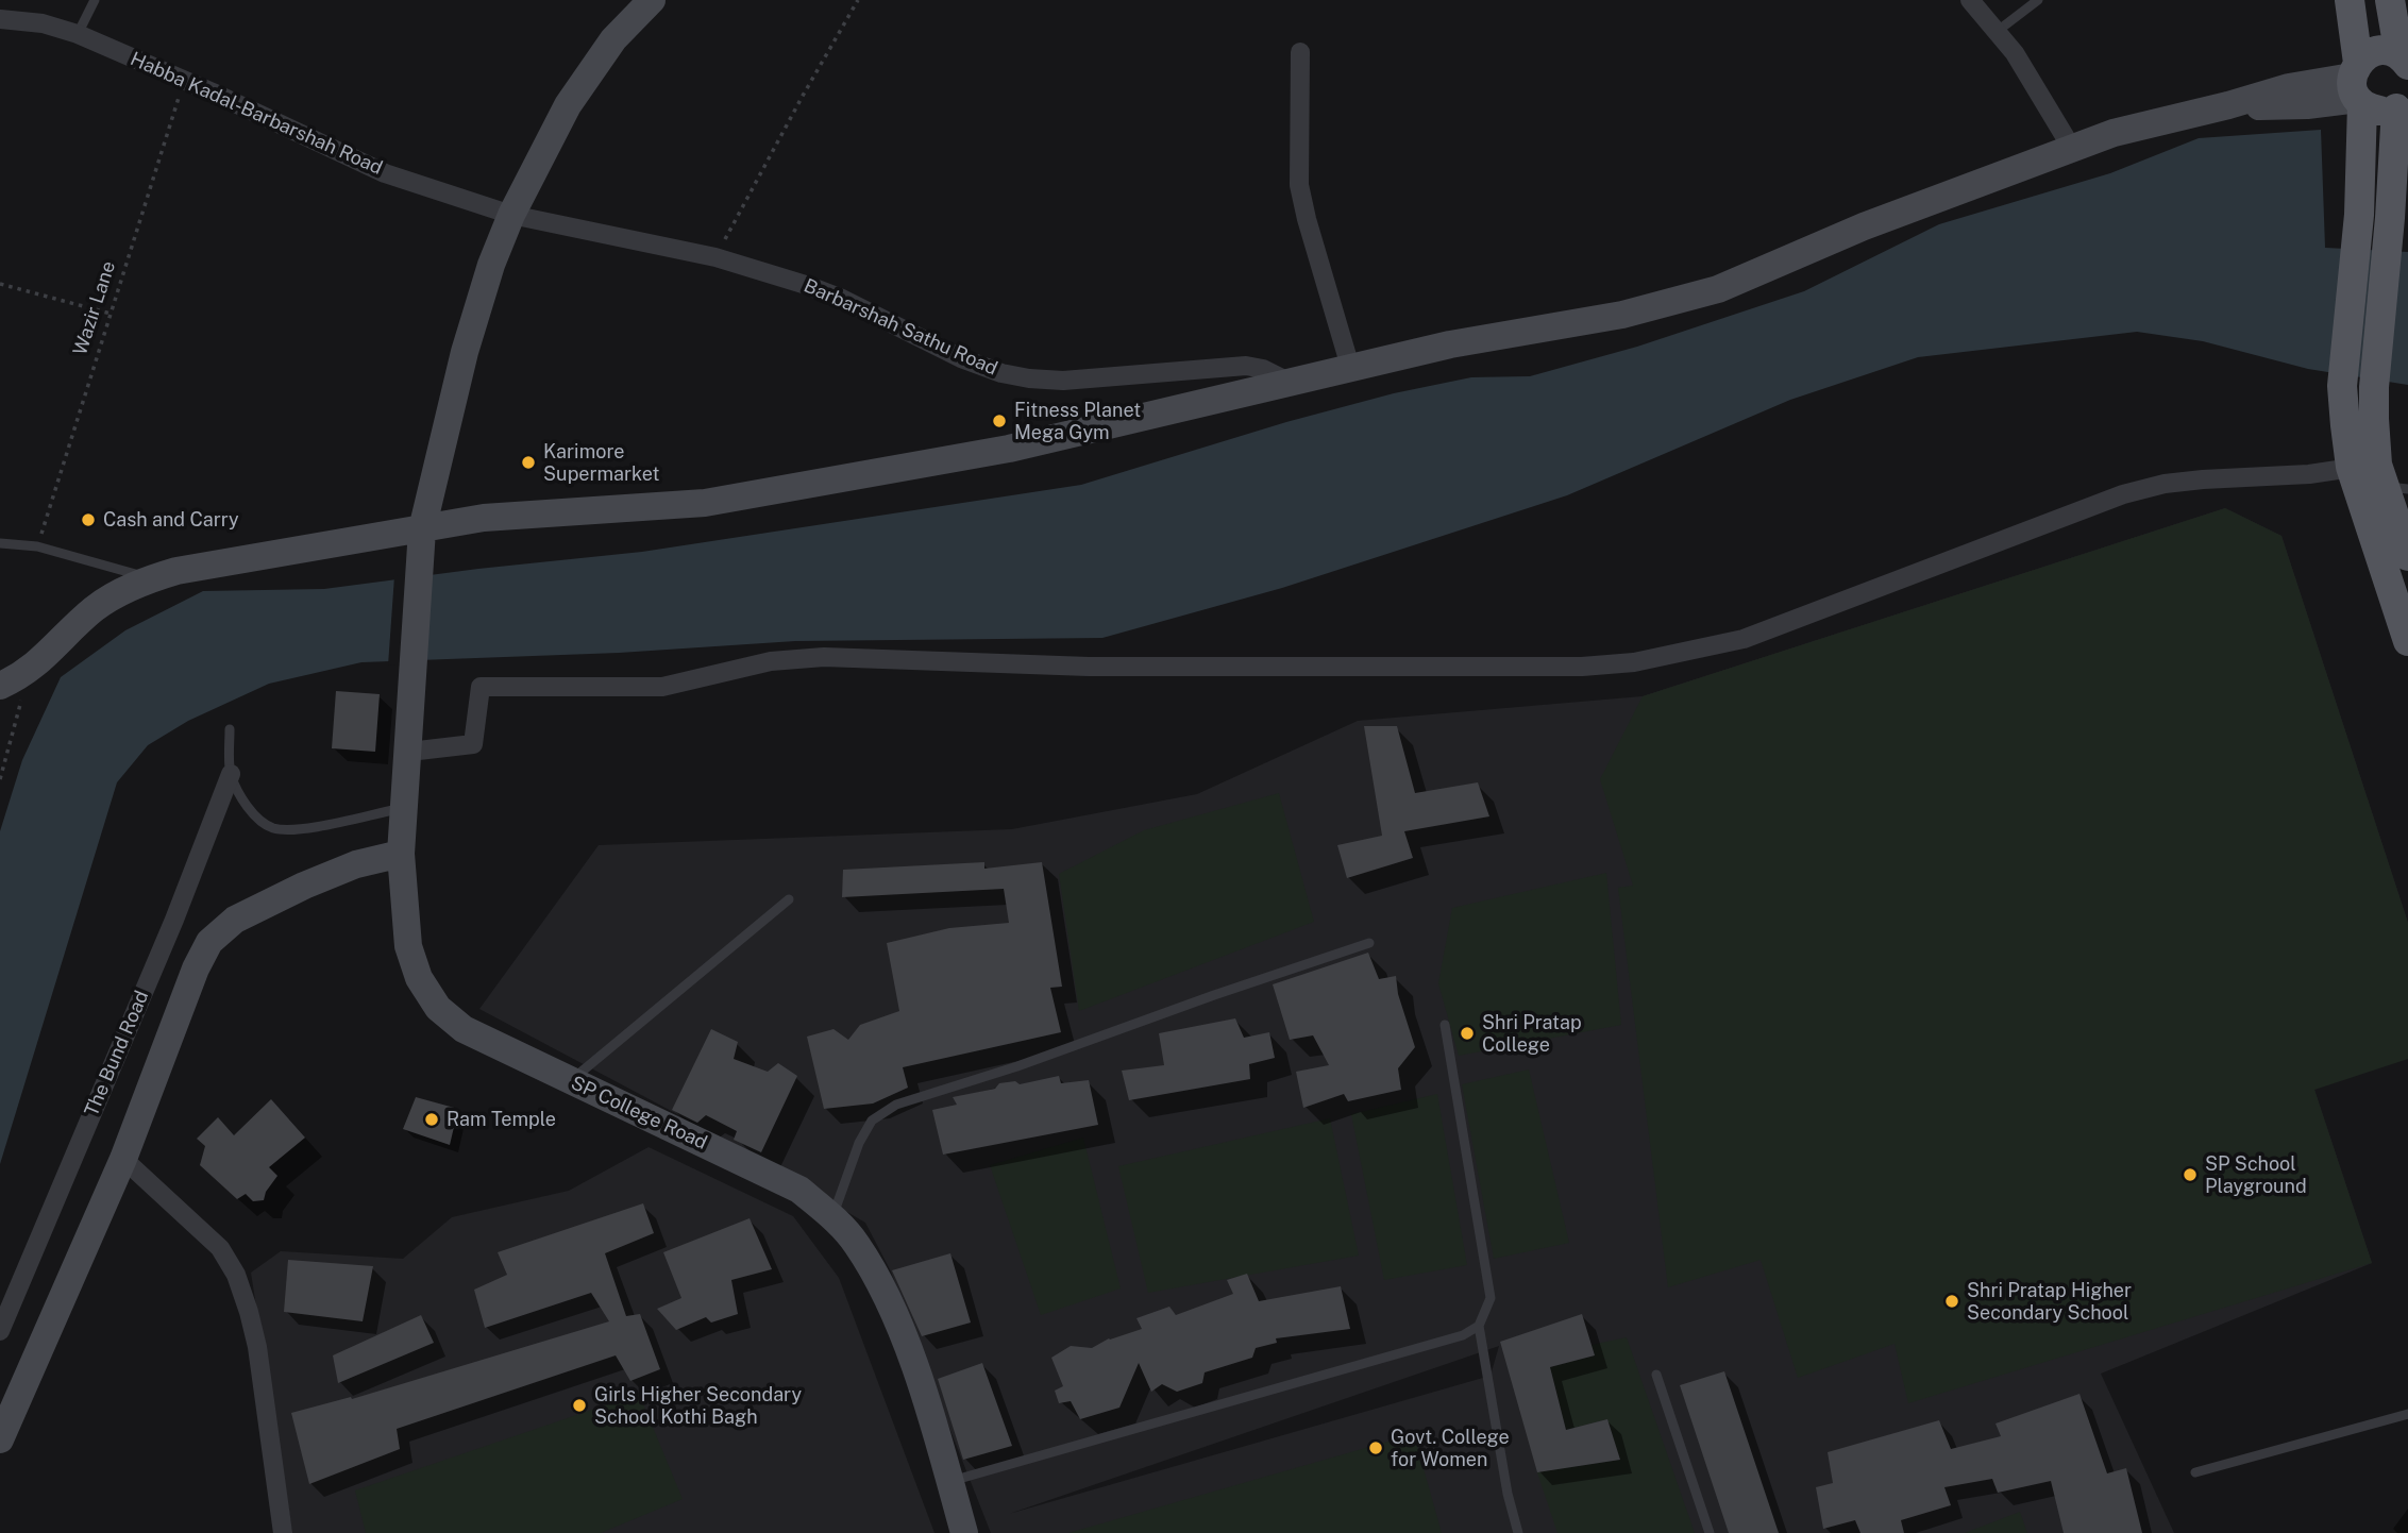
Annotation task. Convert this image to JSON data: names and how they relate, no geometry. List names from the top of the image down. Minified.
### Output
{"streets":{"street":["Habba Kadal-Barbarshah Road","Barbarshah Sathu Road","The Bund Road","SP College Road"],"path":["Wazir Lane"]},"crossings":[["Habba Kadal-Barbarshah Road","Wazir Lane"],["Habba Kadal-Barbarshah Road","Barbarshah Sathu Road"],["Habba Kadal-Barbarshah Road","SP College Road"],["Barbarshah Sathu Road","SP College Road"]],"places":["Fitness Planet Mega Gym","Karimore Supermarket","Cash and Carry","Shri Pratap College","Ram Temple","SP School Playground","Shri Pratap Higher Secondary School","Girls Higher Secondary School Kothi Bagh","Govt. College for Women"]}
